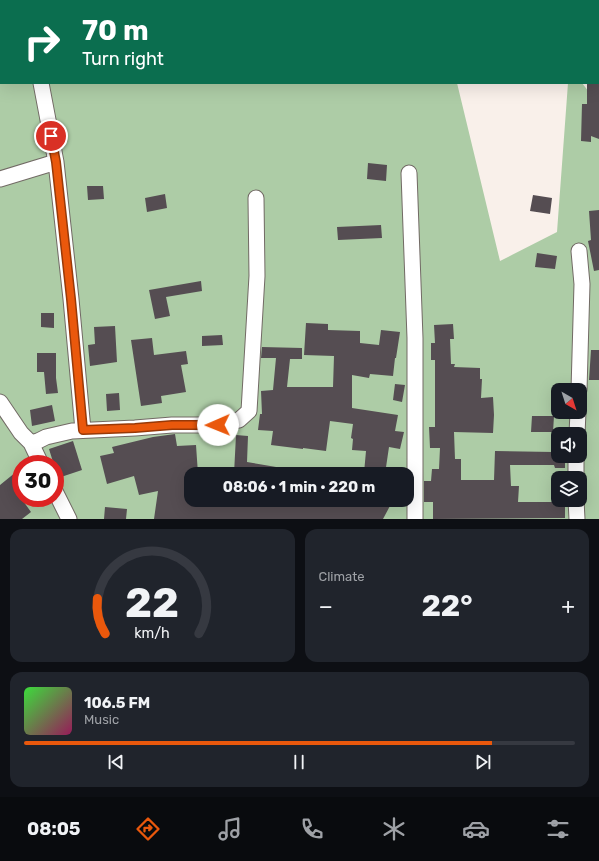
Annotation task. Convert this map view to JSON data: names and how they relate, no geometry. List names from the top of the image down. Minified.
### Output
{"north":"bottom right","page":{"turn":["70 m","Turn right"],"limit":"30","trip":"08:06 · 1 min · 220 m","tile":"Climate","heat":["−","22°","+"],"song":["106.5 FM","Music"],"tabs":"08:05","gauge":["22","km/h"]}}
